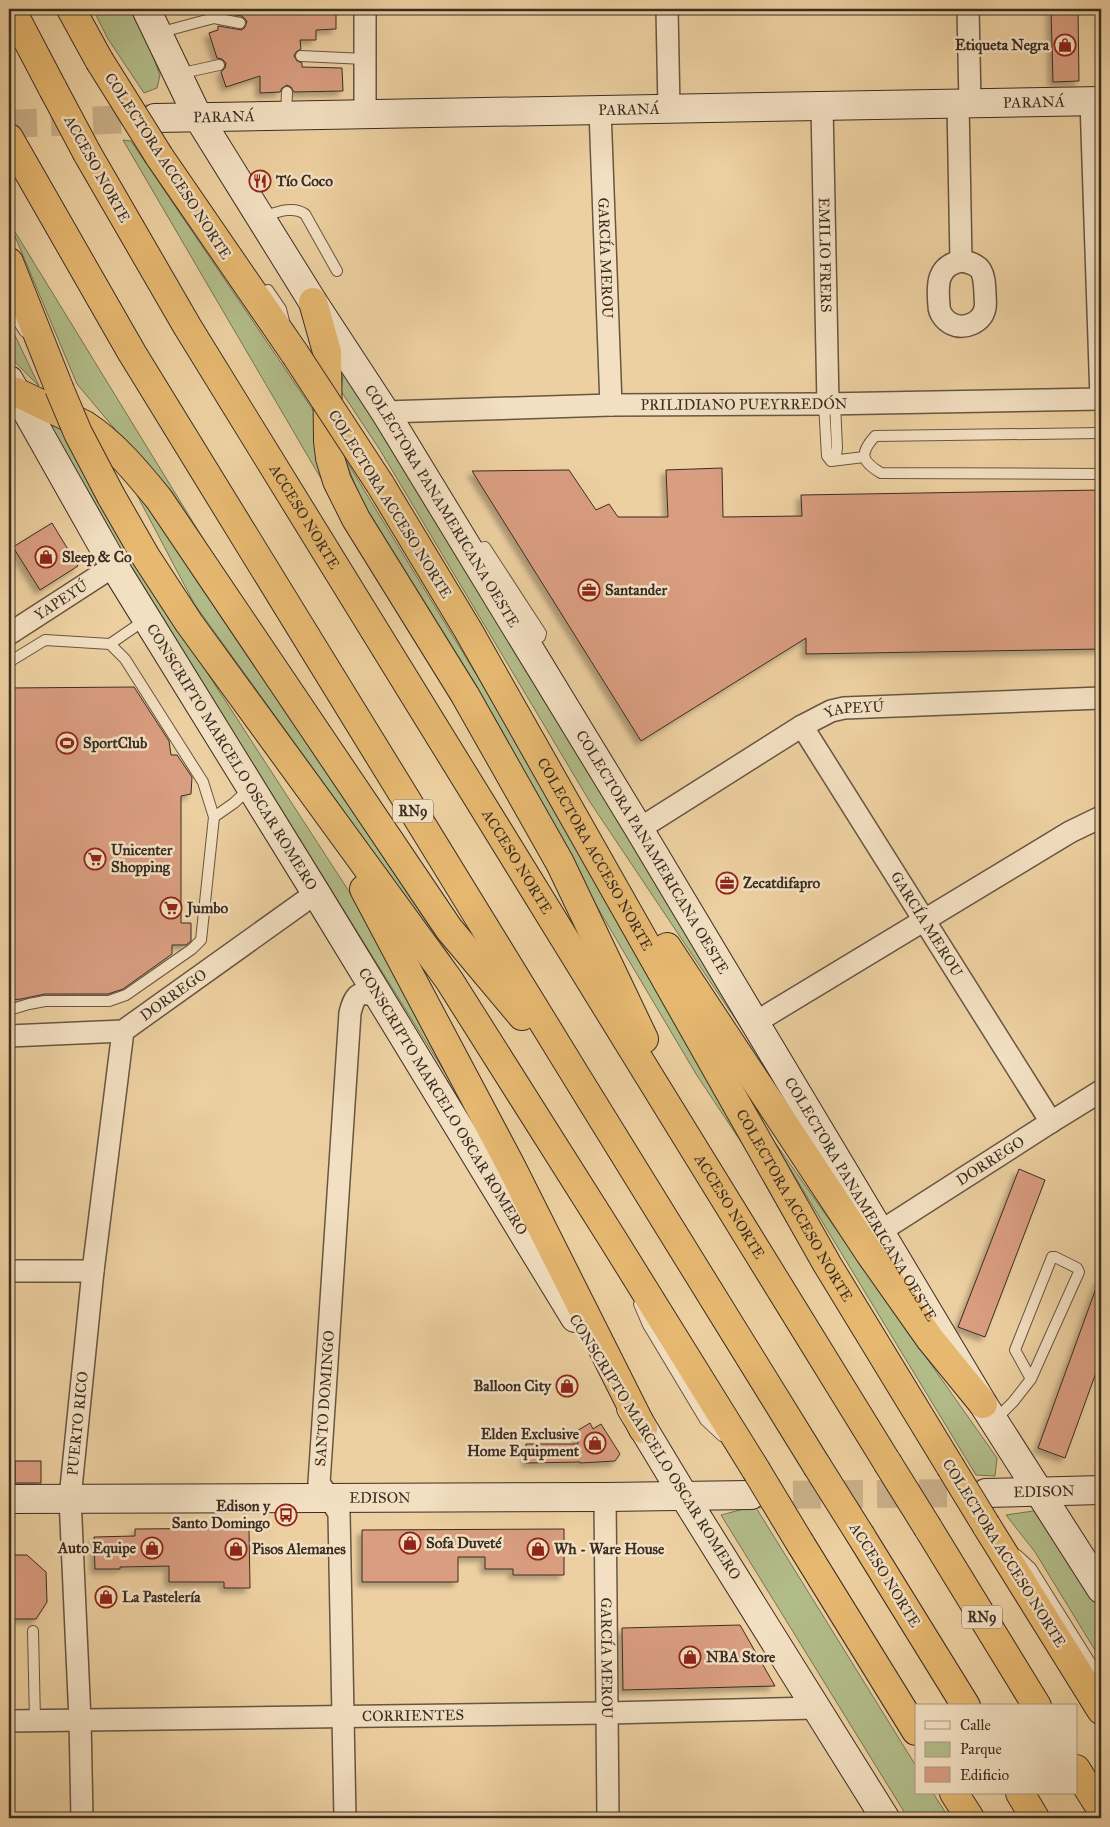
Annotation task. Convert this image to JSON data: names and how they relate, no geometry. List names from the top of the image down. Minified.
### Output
{"streets":{"highway":["COLECTORA ACCESO NORTE","ACCESO NORTE","RN9"],"street":["PARANÁ","EMILIO FRERS","GARCÍA MEROU","PRILIDIANO PUEYRREDÓN","COLECTORA PANAMERICANA OESTE","YAPEYÚ","CONSCRIPTO MARCELO OSCAR ROMERO","DORREGO","SANTO DOMINGO","PUERTO RICO","EDISON","CORRIENTES"]},"crossings":[["PARANÁ","EMILIO FRERS"],["PARANÁ","GARCÍA MEROU"],["PARANÁ","COLECTORA PANAMERICANA OESTE"],["EMILIO FRERS","PRILIDIANO PUEYRREDÓN"],["GARCÍA MEROU","PRILIDIANO PUEYRREDÓN"],["GARCÍA MEROU","YAPEYÚ"],["GARCÍA MEROU","DORREGO"],["GARCÍA MEROU","EDISON"],["GARCÍA MEROU","CORRIENTES"],["PRILIDIANO PUEYRREDÓN","COLECTORA PANAMERICANA OESTE"],["COLECTORA PANAMERICANA OESTE","YAPEYÚ"],["COLECTORA PANAMERICANA OESTE","DORREGO"],["COLECTORA PANAMERICANA OESTE","EDISON"],["YAPEYÚ","CONSCRIPTO MARCELO OSCAR ROMERO"],["CONSCRIPTO MARCELO OSCAR ROMERO","DORREGO"],["CONSCRIPTO MARCELO OSCAR ROMERO","SANTO DOMINGO"],["CONSCRIPTO MARCELO OSCAR ROMERO","EDISON"],["CONSCRIPTO MARCELO OSCAR ROMERO","CORRIENTES"],["DORREGO","PUERTO RICO"],["SANTO DOMINGO","EDISON"],["SANTO DOMINGO","CORRIENTES"],["PUERTO RICO","EDISON"],["PUERTO RICO","CORRIENTES"]],"places":{"shop":["Etiqueta Negra","Sleep & Co","Balloon City","Elden Exclusive Home Equipment","Sofa Duveté","Auto Equipe","Pisos Alemanes","Wh - Ware House","La Pastelería","NBA Store"],"restaurant":["Tío Coco"],"office":["Santander","Zecatdifapro"],"sports":["SportClub"],"supermarket":["Unicenter Shopping","Jumbo"],"bus stop":["Edison y Santo Domingo"]},"legend":["Calle","Parque","Edificio"]}
